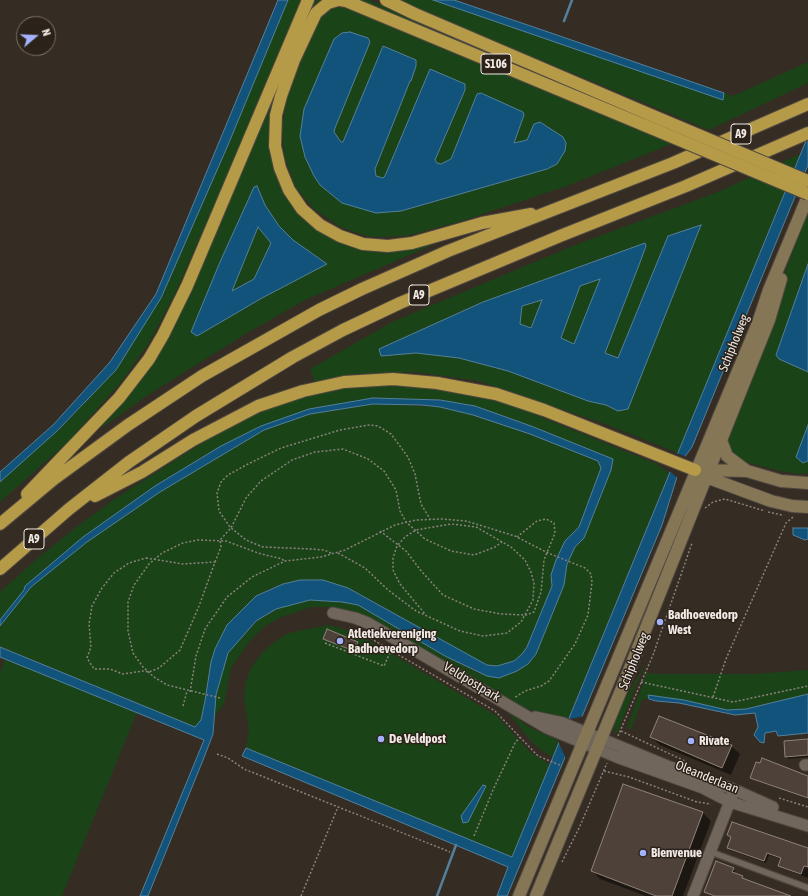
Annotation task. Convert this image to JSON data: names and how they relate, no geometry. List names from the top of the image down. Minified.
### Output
{"streets":{"highway":["S106","A9"],"main road":["Schipholweg"],"street":["Veldpostpark","Oleanderlaan"]},"crossings":[["S106","A9"],["S106","Schipholweg"],["A9","Schipholweg"],["Schipholweg","Veldpostpark"],["Schipholweg","Oleanderlaan"],["Veldpostpark","Oleanderlaan"]],"places":["Badhoevedorp West","Atletiekvereniging Badhoevedorp","De Veldpost","Rivate","Bienvenue"],"north":"right"}
